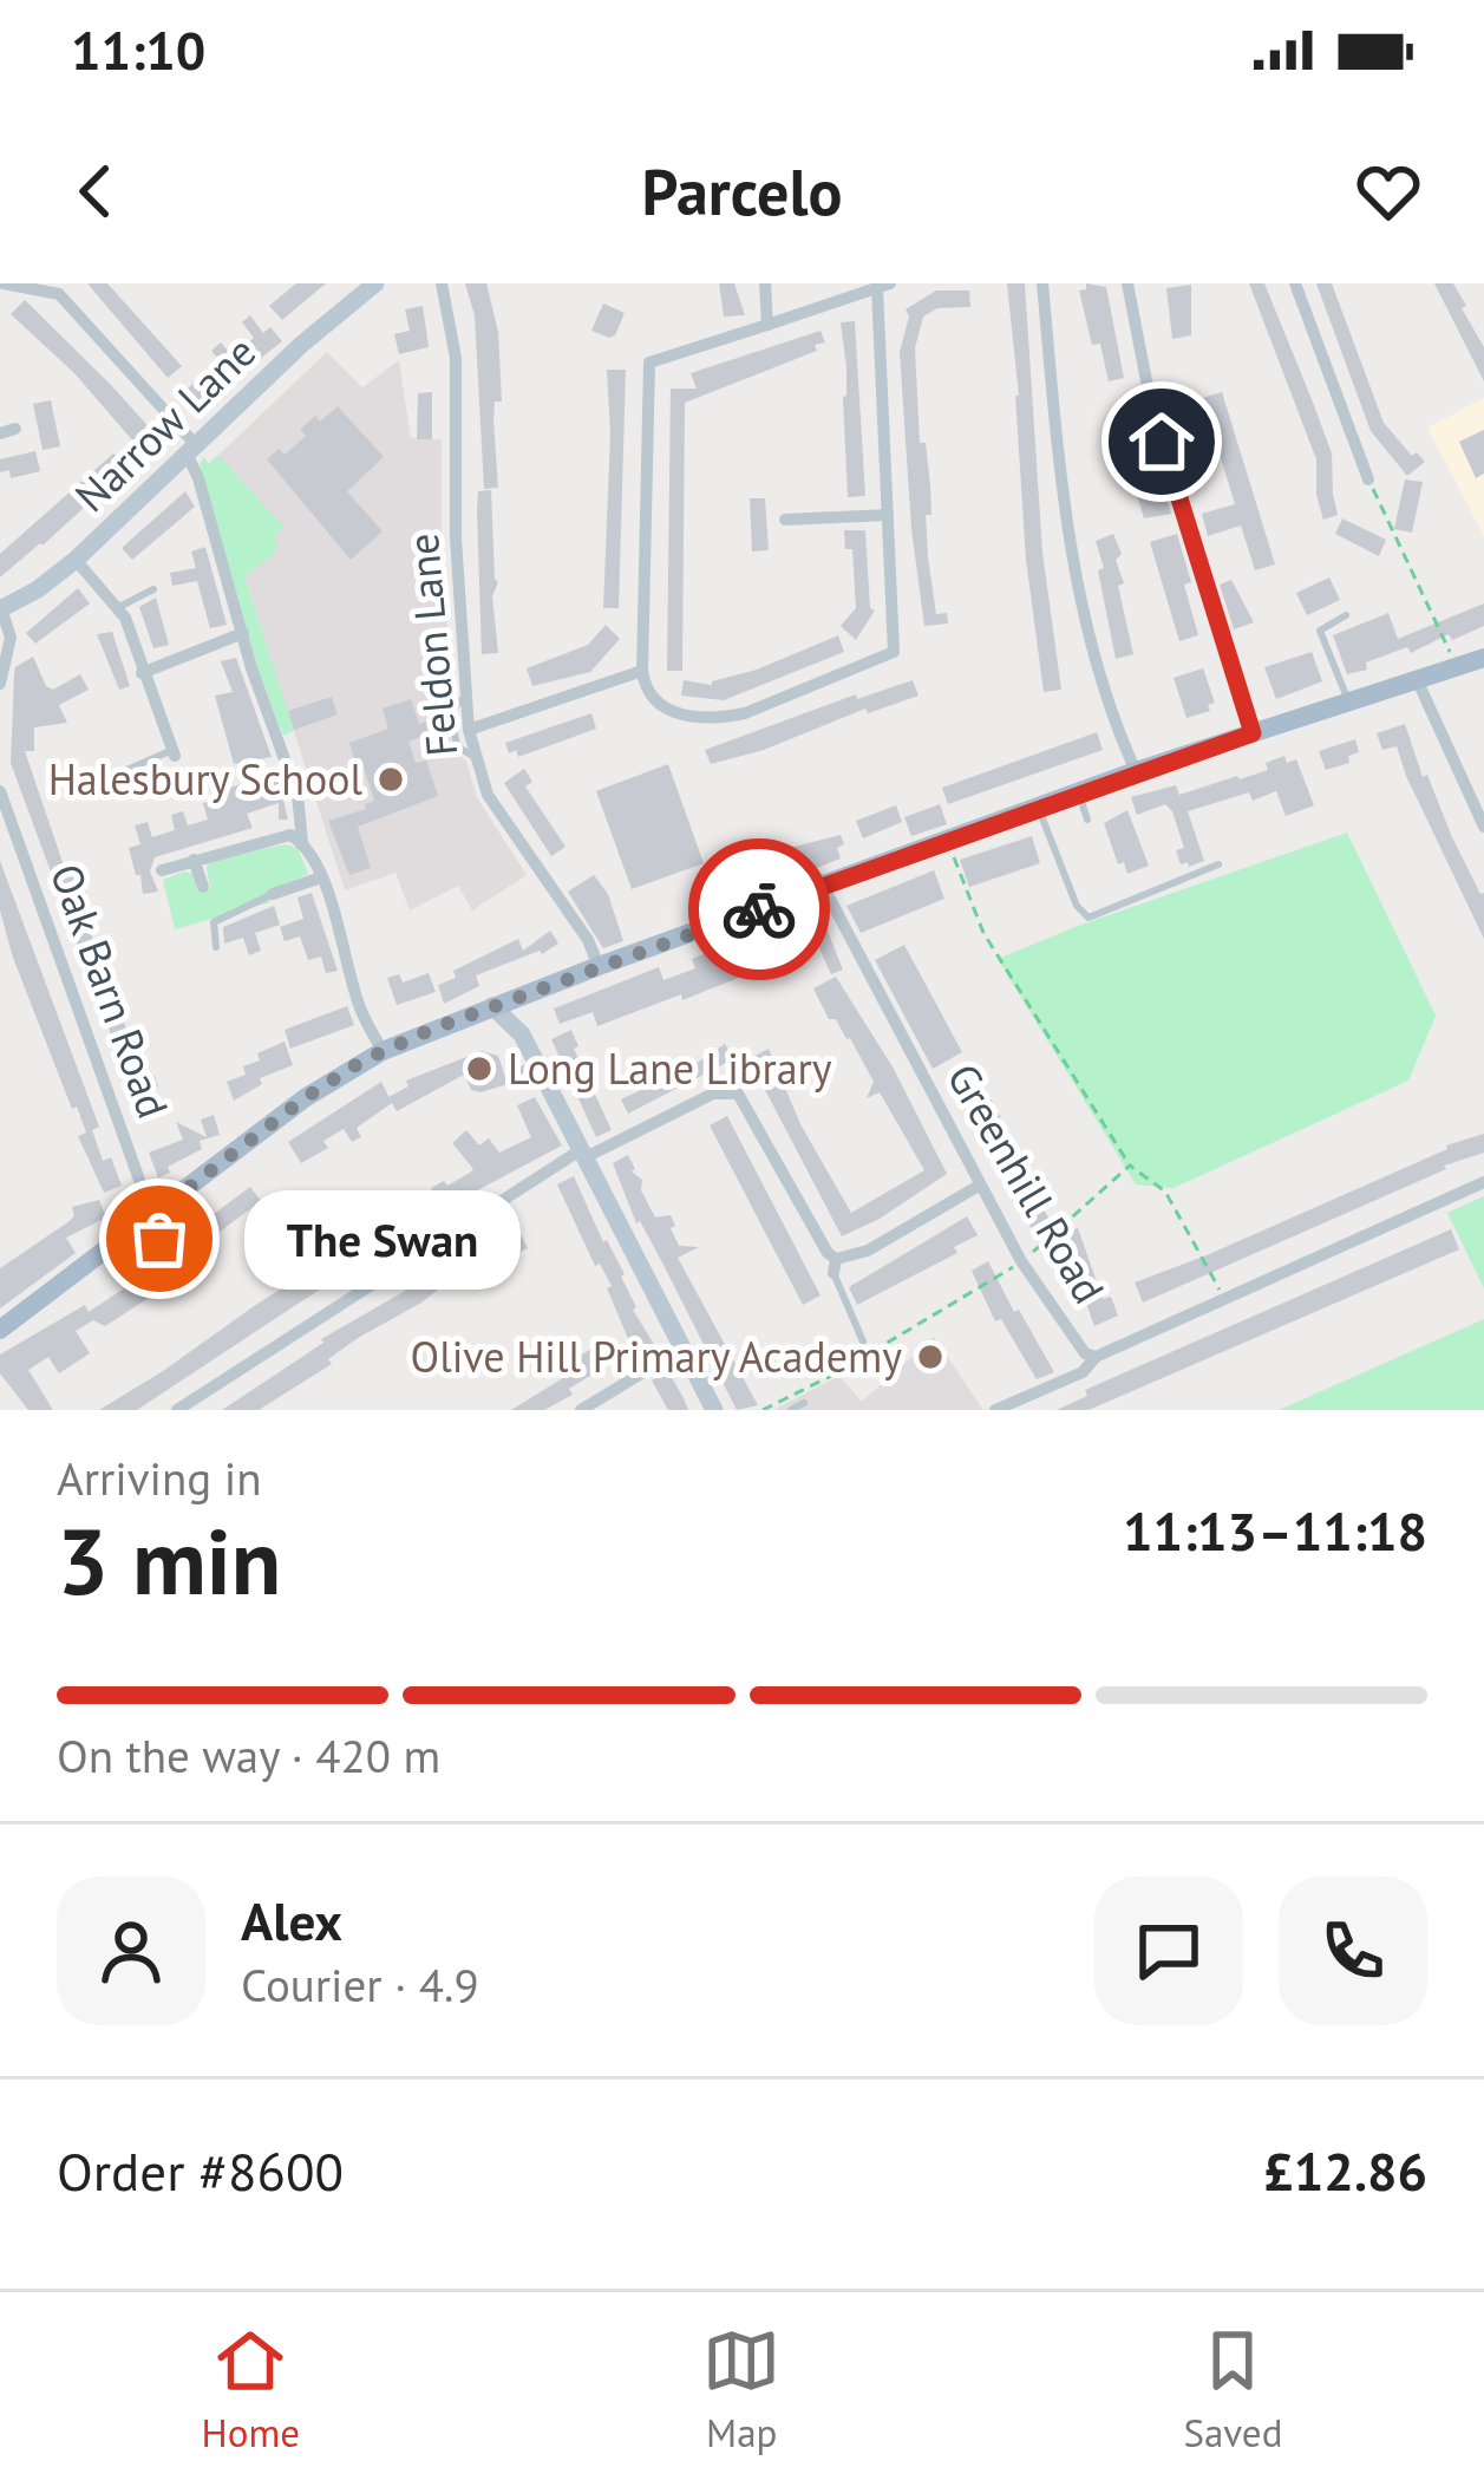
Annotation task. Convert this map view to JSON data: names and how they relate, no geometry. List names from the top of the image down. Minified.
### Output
{"streets":{"street":["Narrow Lane","Feldon Lane","Oak Barn Road","Greenhill Road"]},"places":["Halesbury School","Long Lane Library","The Swan","Olive Hill Primary Academy"],"page":{"status":"11:10","header":"Parcelo","bubble":"The Swan","heading":["3 min","Arriving in","11:13–11:18"],"panel":["Alex","Courier · 4.9","Order #8600","£12.86"],"bar":"On the way · 420 m","tabs":["Home","Map","Saved"]}}
